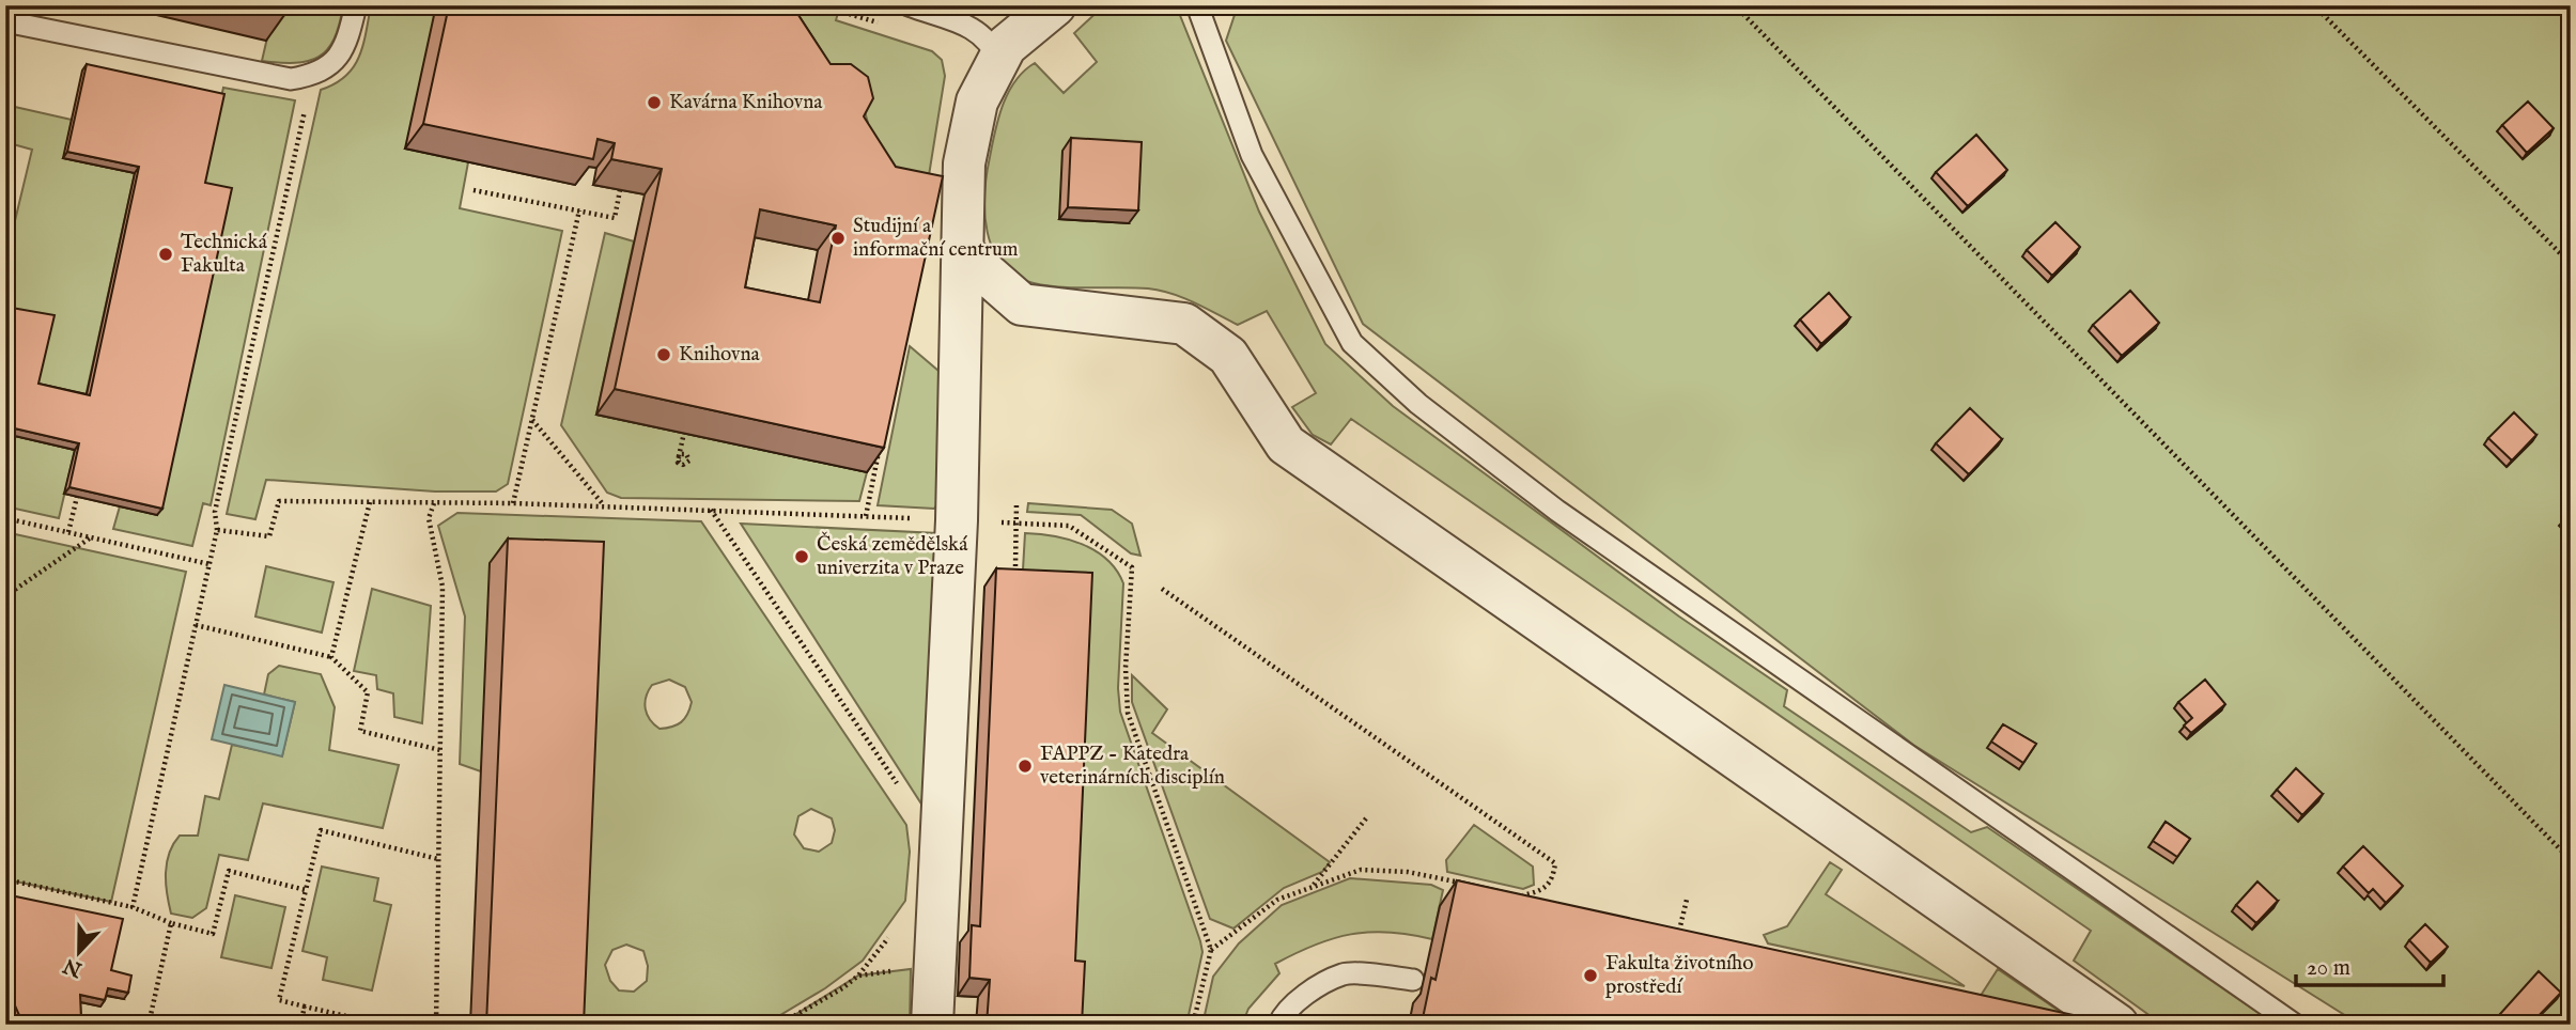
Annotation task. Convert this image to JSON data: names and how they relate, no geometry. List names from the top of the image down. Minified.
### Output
{"places":["Kavárna Knihovna","Studijní a informační centrum","Technická Fakulta","Knihovna","Česká zemědělská univerzita v Praze","FAPPZ - Katedra veterinárních disciplín","Fakulta životního prostředí"],"scale_bar":"20 m","north":"bottom"}
